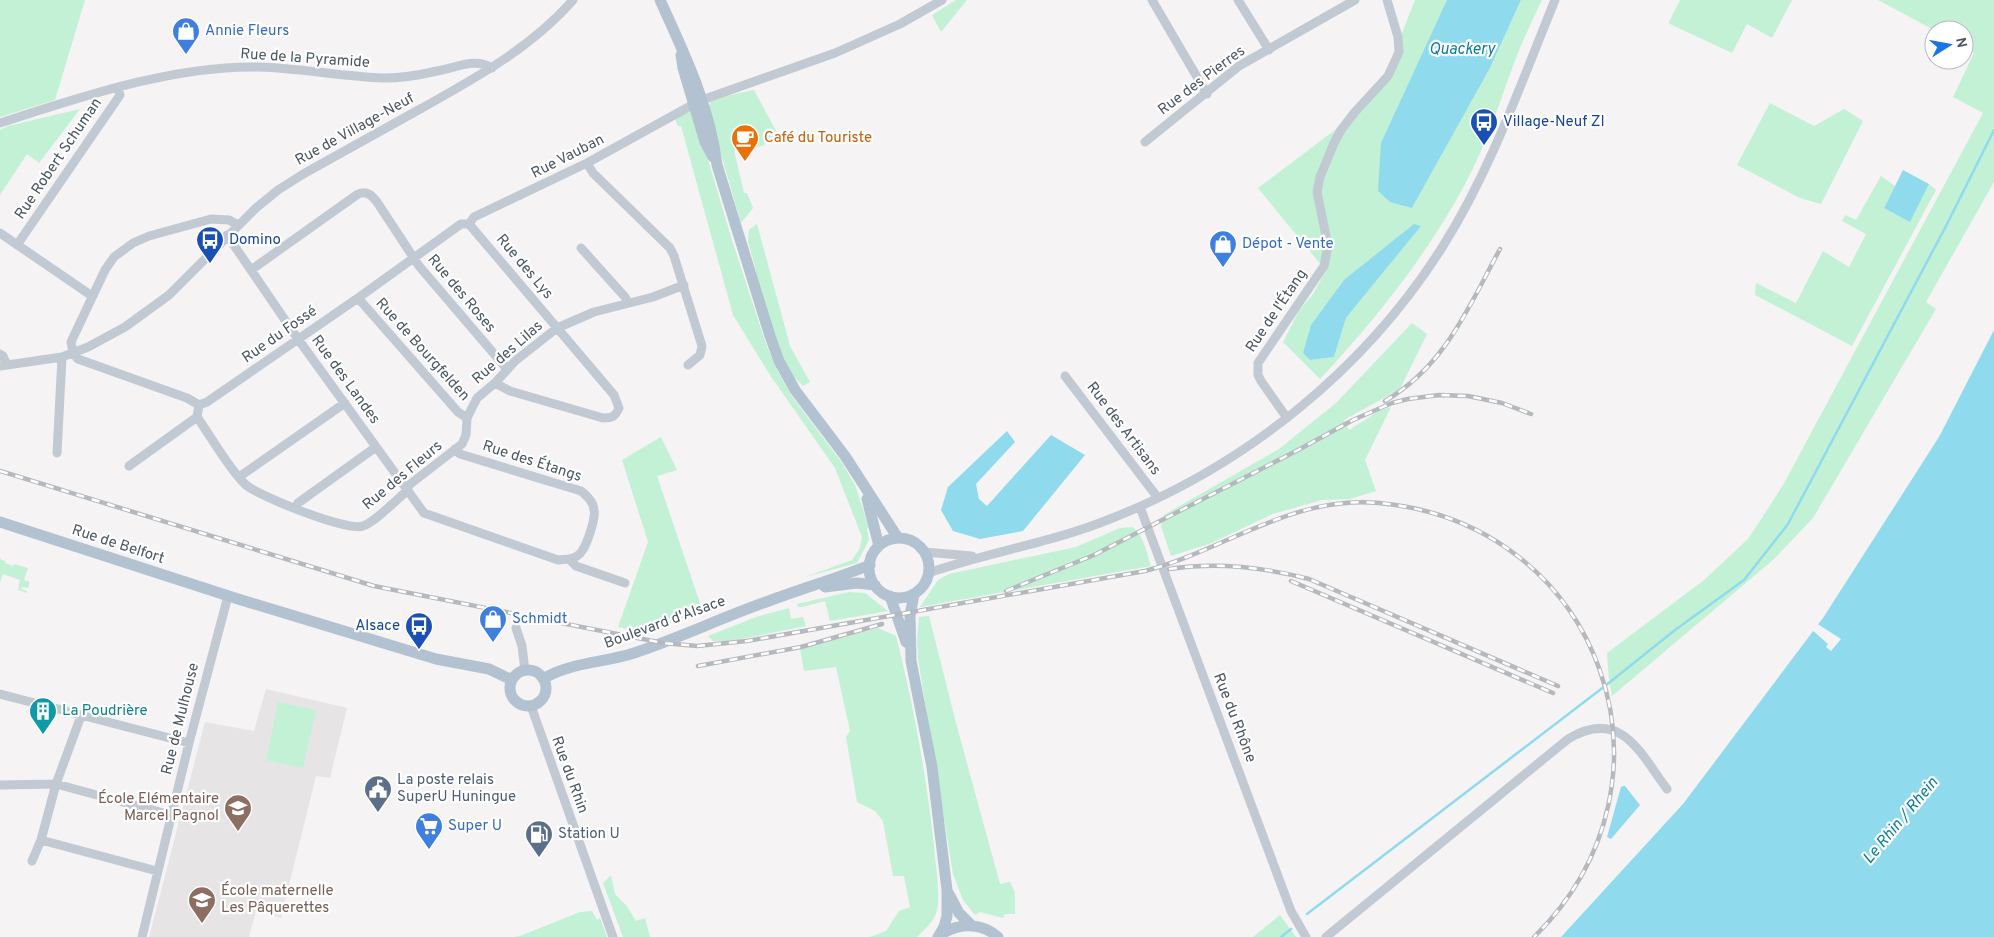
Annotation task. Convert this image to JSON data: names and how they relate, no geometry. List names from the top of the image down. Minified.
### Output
{"streets":{"main road":["Rue de Belfort","Boulevard d'Alsace"],"street":["Rue de la Pyramide","Rue des Pierres","Rue de Village-Neuf","Rue Vauban","Rue Robert Schuman","Rue des Lys","Rue des Roses","Rue de l'Étang","Rue du Fossé","Rue de Bourgfelden","Rue des Lilas","Rue des Landes","Rue des Artisans","Rue des Étangs","Rue des Fleurs","Rue du Rhône","Rue de Mulhouse","Rue du Rhin"]},"crossings":[["Rue de la Pyramide","Rue de Village-Neuf"],["Rue de la Pyramide","Rue Robert Schuman"],["Rue de Village-Neuf","Rue des Landes"],["Rue Vauban","Rue des Lys"],["Rue Vauban","Rue du Fossé"],["Rue des Lys","Rue des Lilas"],["Rue des Roses","Rue du Fossé"],["Rue des Roses","Rue des Lilas"],["Rue des Roses","Rue des Landes"],["Rue du Fossé","Rue de Bourgfelden"],["Rue du Fossé","Rue des Landes"],["Rue de Bourgfelden","Rue des Lilas"],["Rue de Bourgfelden","Rue des Fleurs"],["Rue des Lilas","Rue des Fleurs"],["Rue des Landes","Rue des Fleurs"],["Rue des Étangs","Rue des Fleurs"],["Rue de Belfort","Rue de Mulhouse"],["Boulevard d'Alsace","Rue du Rhin"]],"water":["Quackery","Le Rhin / Rhein"],"places":{"shop":["Annie Fleurs","Dépot - Vente","Schmidt"],"bus stop":["Village-Neuf ZI","Domino","Alsace"],"cafe":["Café du Touriste"],"building":["La Poudrière"],"public building":["La poste relais SuperU Huningue"],"school or university":["École Elémentaire Marcel Pagnol","École maternelle Les Pâquerettes"],"supermarket":["Super U"],"fuel station":["Station U"]},"north":"right"}
